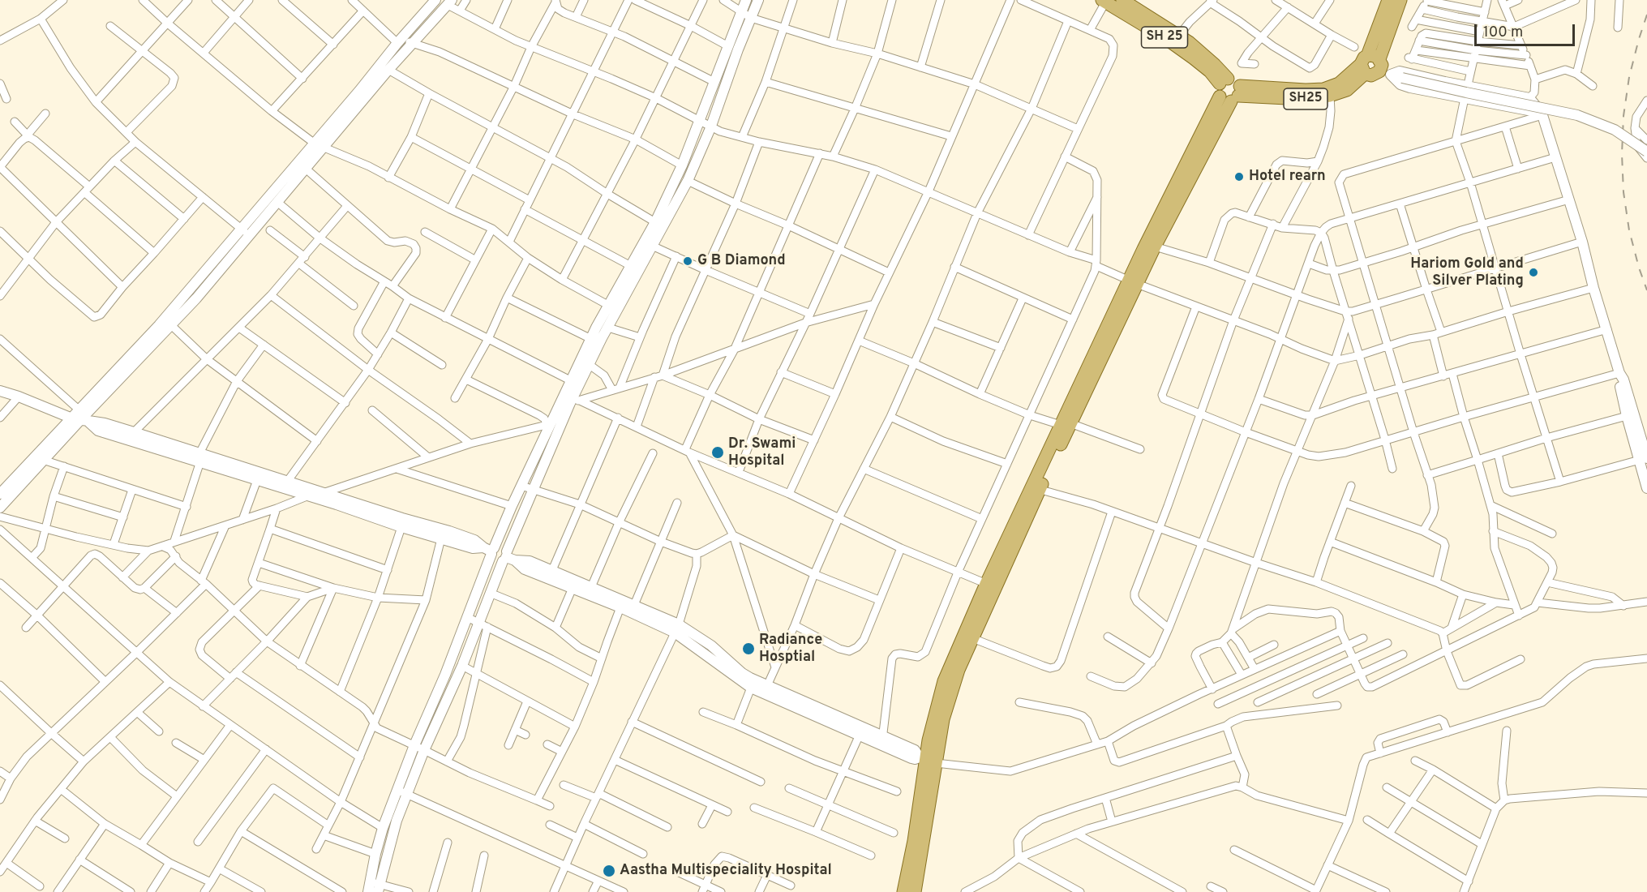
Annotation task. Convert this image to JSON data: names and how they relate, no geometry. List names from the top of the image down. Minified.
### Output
{"streets":{"main road":["SH 25","SH25"]},"crossings":[["SH 25","SH25"]],"places":["Hotel rearn","G B Diamond","Hariom Gold and Silver Plating","Dr. Swami Hospital","Radiance Hosptial","Aastha Multispeciality Hospital"],"scale_bar":"100 m"}
